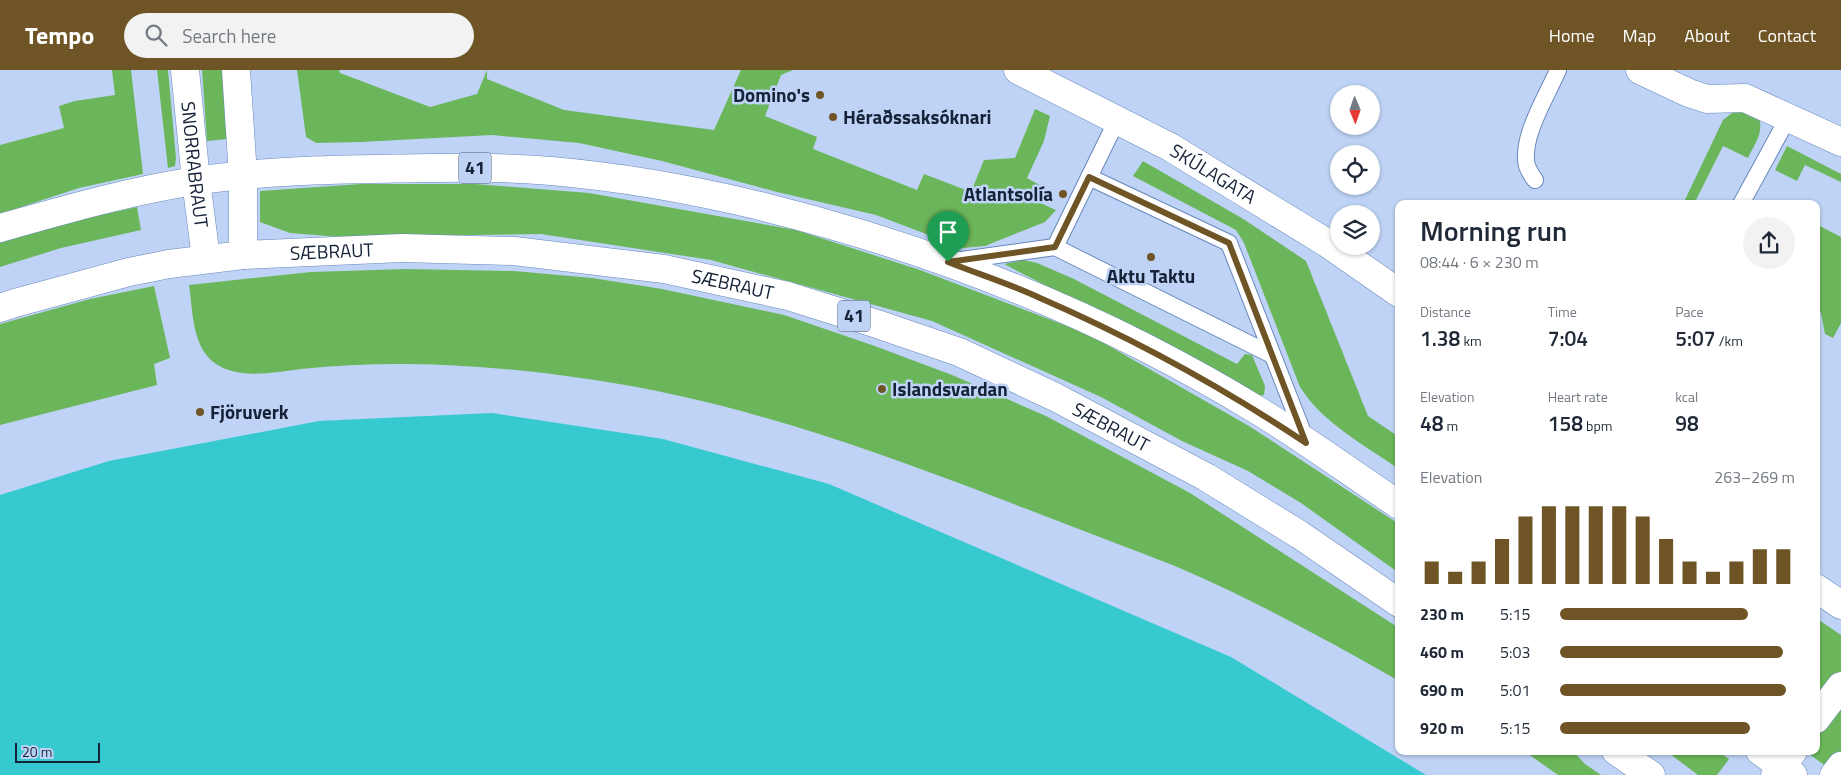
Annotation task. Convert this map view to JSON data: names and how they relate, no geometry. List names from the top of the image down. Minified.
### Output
{"streets":{"main road":["SNORRABRAUT","41","SKÚLAGATA","SÆBRAUT"]},"crossings":[["SNORRABRAUT","41"],["SNORRABRAUT","SÆBRAUT"]],"places":["Domino's","Héraðssaksóknari","Atlantsolía","Aktu Taktu","Islandsvardan","Fjöruverk"],"scale_bar":"20 m","north":"bottom","page":{"header":"Tempo","search":"Search here","nav":["Home","Map","About","Contact"],"heading":["Morning run","08:44 · 6 × 230 m"],"stats":[["Distance","1.38 km"],["Time","7:04"],["Pace","5:07 /km"],["Elevation","48 m"],["Heart rate","158 bpm"],["kcal","98"]],"chart":["Elevation","263–269 m"],"list":[{"name":"230 m","note":"5:15"},{"name":"460 m","note":"5:03"},{"name":"690 m","note":"5:01"},{"name":"920 m","note":"5:15"}],"scale":"20 m"}}
